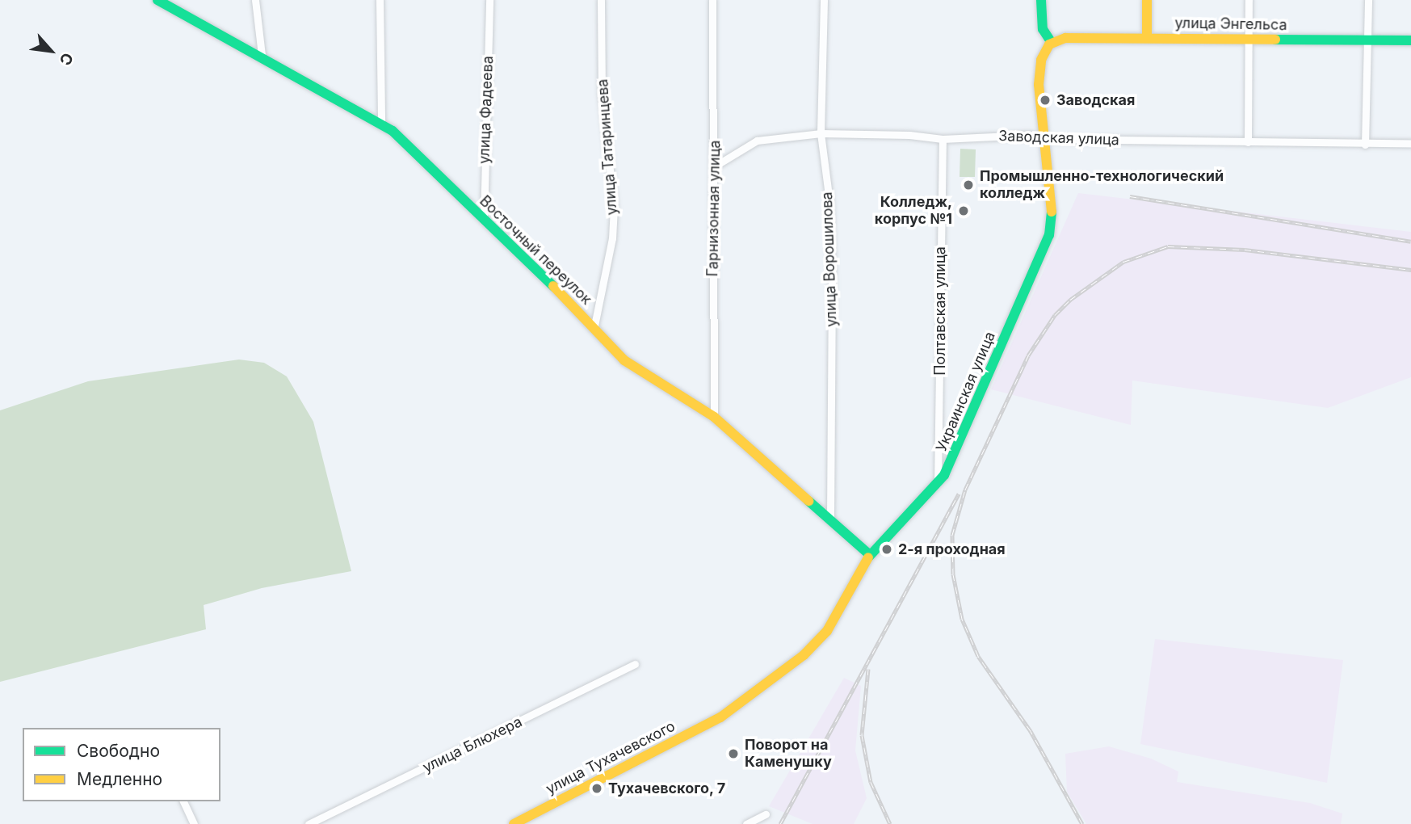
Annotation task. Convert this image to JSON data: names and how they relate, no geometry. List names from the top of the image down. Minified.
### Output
{"streets":{"main road":["улица Энгельса","Восточный переулок","Украинская улица","улица Тухачевского"],"street":["улица Фадеева","Заводская улица","улица Татаринцева","Гарнизонная улица","улица Ворошилова","Полтавская улица","улица Блюхера"]},"crossings":[["улица Энгельса","Украинская улица"],["улица Фадеева","Восточный переулок"],["Заводская улица","Гарнизонная улица"],["Заводская улица","улица Ворошилова"],["Заводская улица","Полтавская улица"],["Заводская улица","Украинская улица"],["улица Татаринцева","Восточный переулок"],["Гарнизонная улица","Восточный переулок"],["Восточный переулок","улица Ворошилова"],["Восточный переулок","Украинская улица"],["Полтавская улица","Украинская улица"],["Украинская улица","улица Тухачевского"]],"places":["Заводская","Промышленно-технологический колледж","Колледж, корпус №1","2-я проходная","Поворот на Каменушку","Тухачевского, 7"],"legend":["Свободно","Медленно"],"north":"bottom right"}
